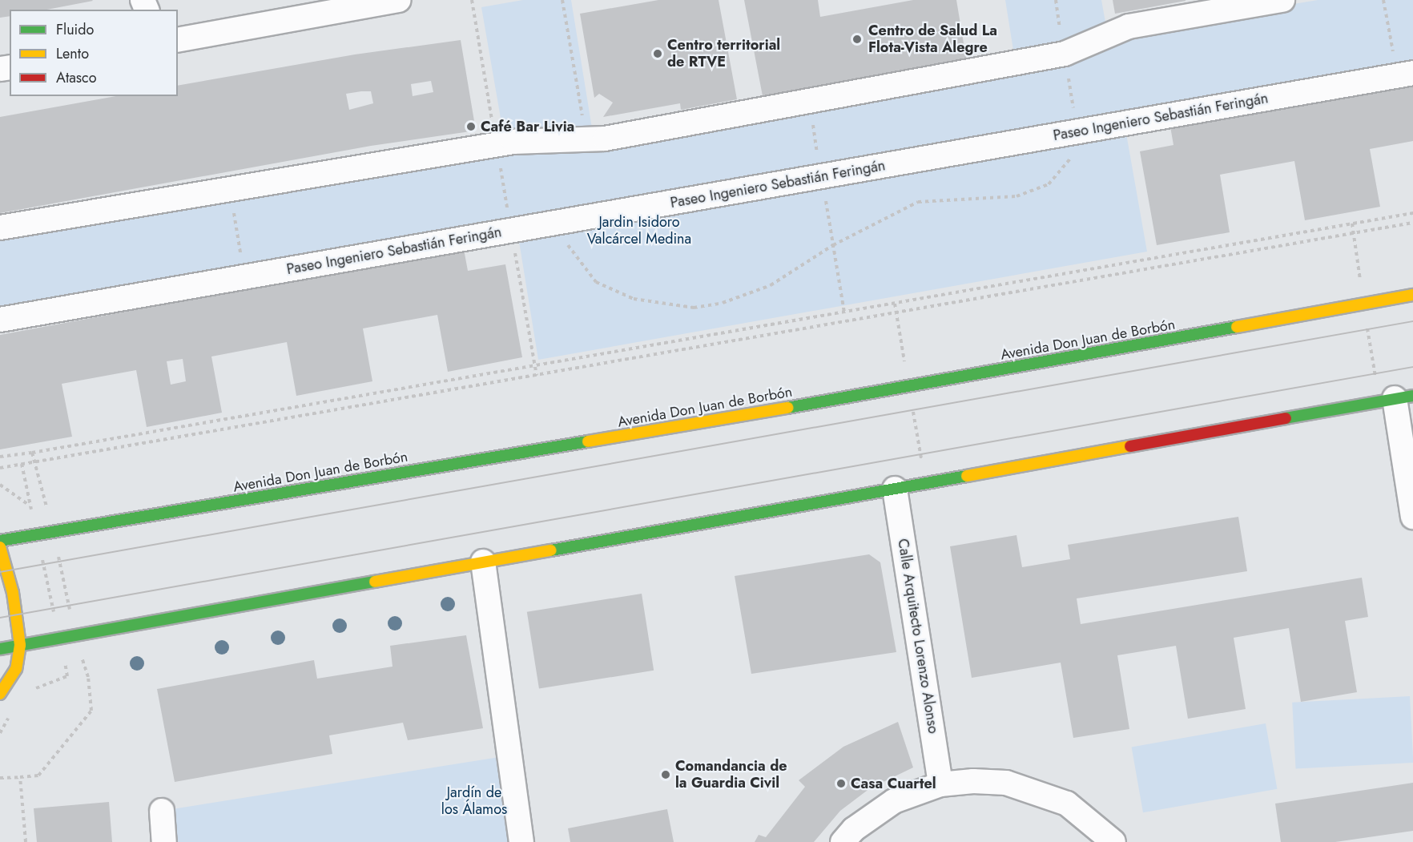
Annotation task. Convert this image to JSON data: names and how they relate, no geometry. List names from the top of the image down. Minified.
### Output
{"streets":{"main road":["Avenida Don Juan de Borbón"],"street":["Paseo Ingeniero Sebastián Feringán","Calle Arquitecto Lorenzo Alonso"]},"parks":["Jardin Isidoro Valcárcel Medina","Jardín de los Álamos"],"places":["Centro de Salud La Flota-Vista Alegre","Centro territorial de RTVE","Café Bar Livia","Comandancia de la Guardia Civil","Casa Cuartel"],"legend":["Fluido","Lento","Atasco"]}
